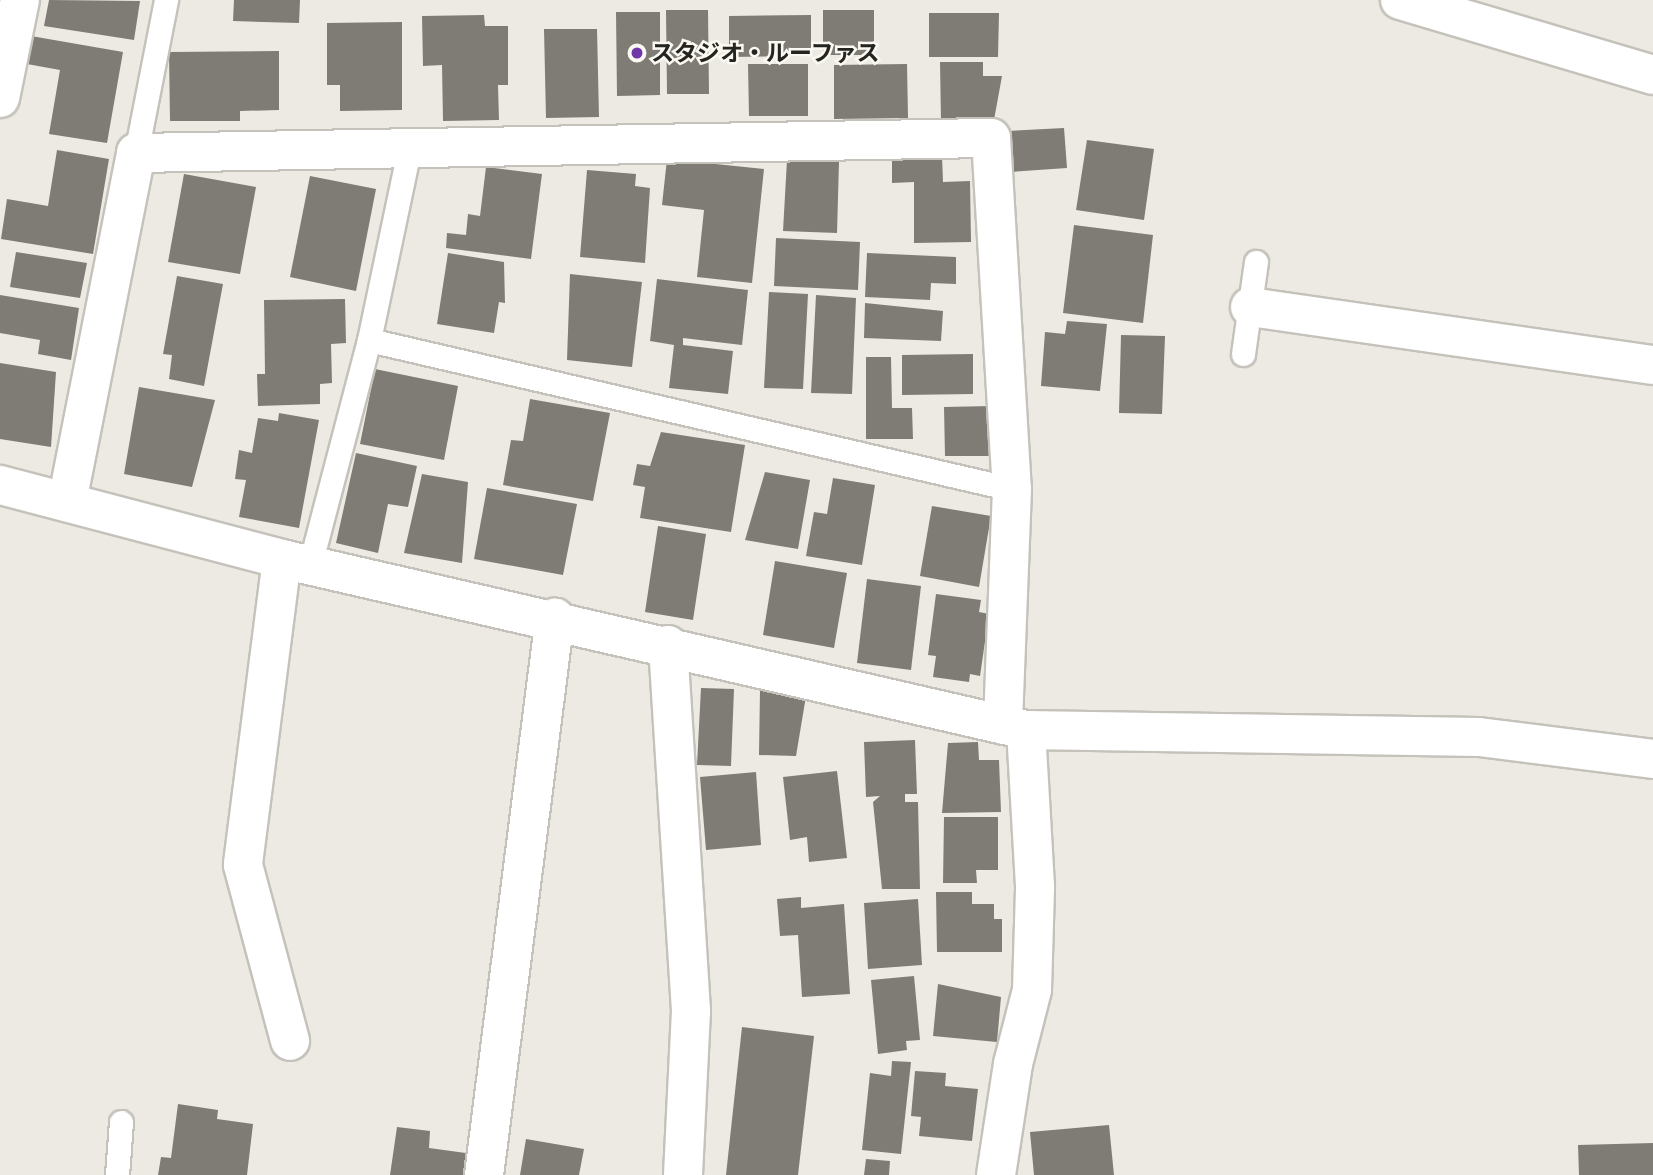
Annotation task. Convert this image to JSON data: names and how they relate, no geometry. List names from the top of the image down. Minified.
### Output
{"places":["スタジオ・ルーファス"]}
